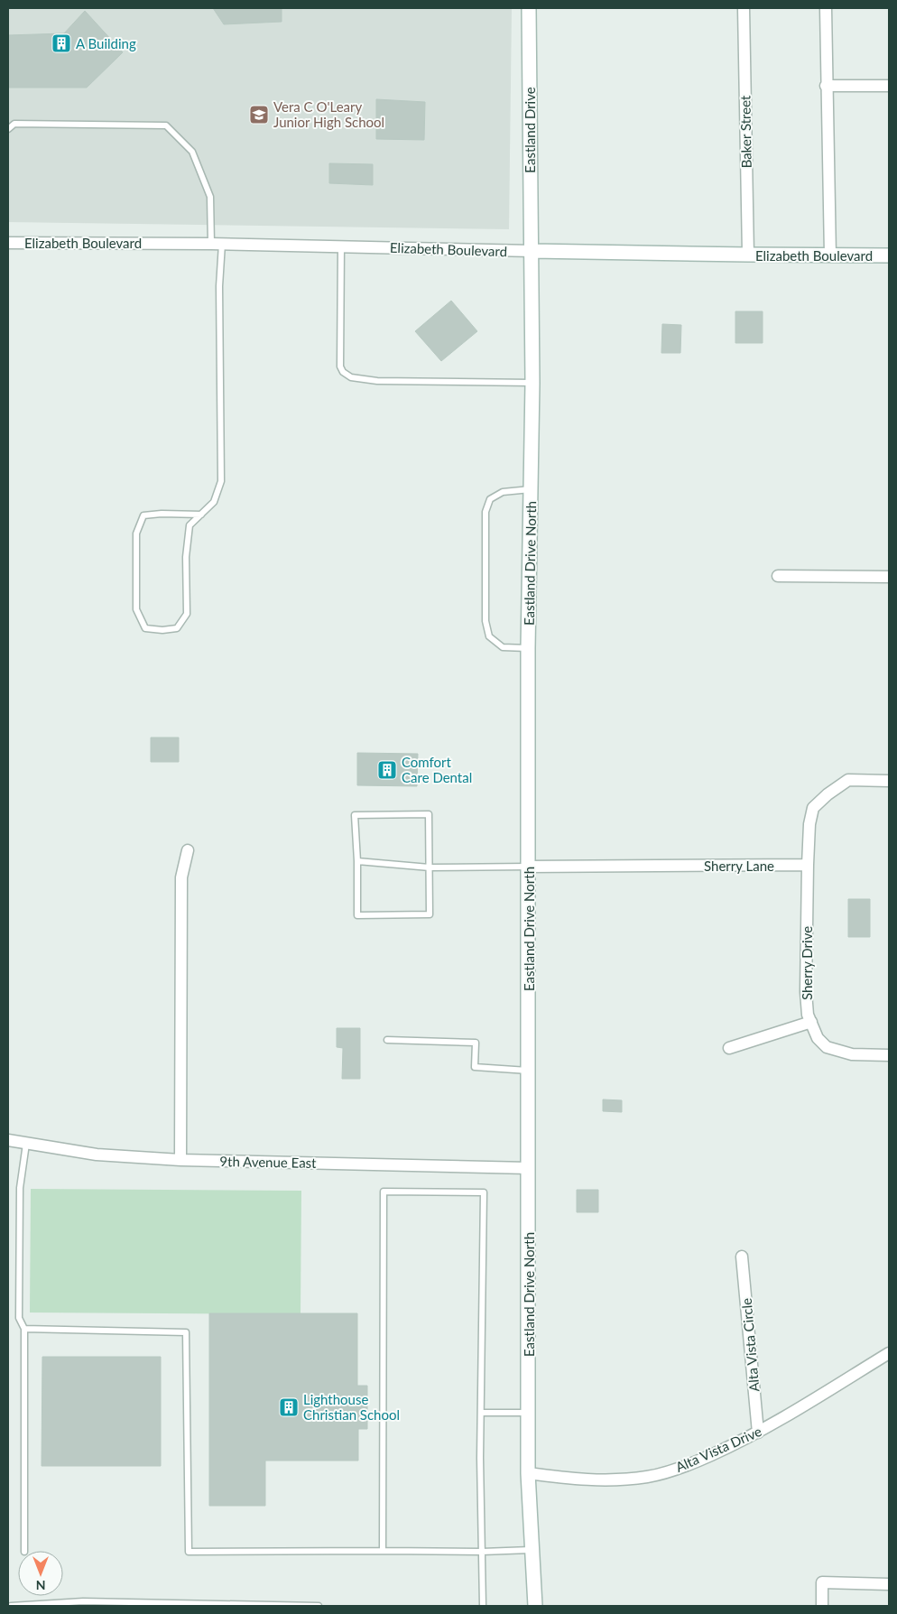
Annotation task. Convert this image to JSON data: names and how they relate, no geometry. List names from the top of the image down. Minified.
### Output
{"streets":{"main road":["Eastland Drive","Elizabeth Boulevard","Eastland Drive North"],"street":["Baker Street","Sherry Lane","Sherry Drive","9th Avenue East","Alta Vista Circle","Alta Vista Drive"]},"crossings":[["Eastland Drive","Elizabeth Boulevard"],["Eastland Drive","Eastland Drive North"],["Baker Street","Elizabeth Boulevard"],["Elizabeth Boulevard","Eastland Drive North"],["Eastland Drive North","Sherry Lane"],["Eastland Drive North","9th Avenue East"],["Eastland Drive North","Alta Vista Drive"],["Sherry Lane","Sherry Drive"],["Alta Vista Circle","Alta Vista Drive"]],"places":{"building":["A Building","Comfort Care Dental","Lighthouse Christian School"],"school or university":["Vera C O'Leary Junior High School"]},"north":"bottom"}
